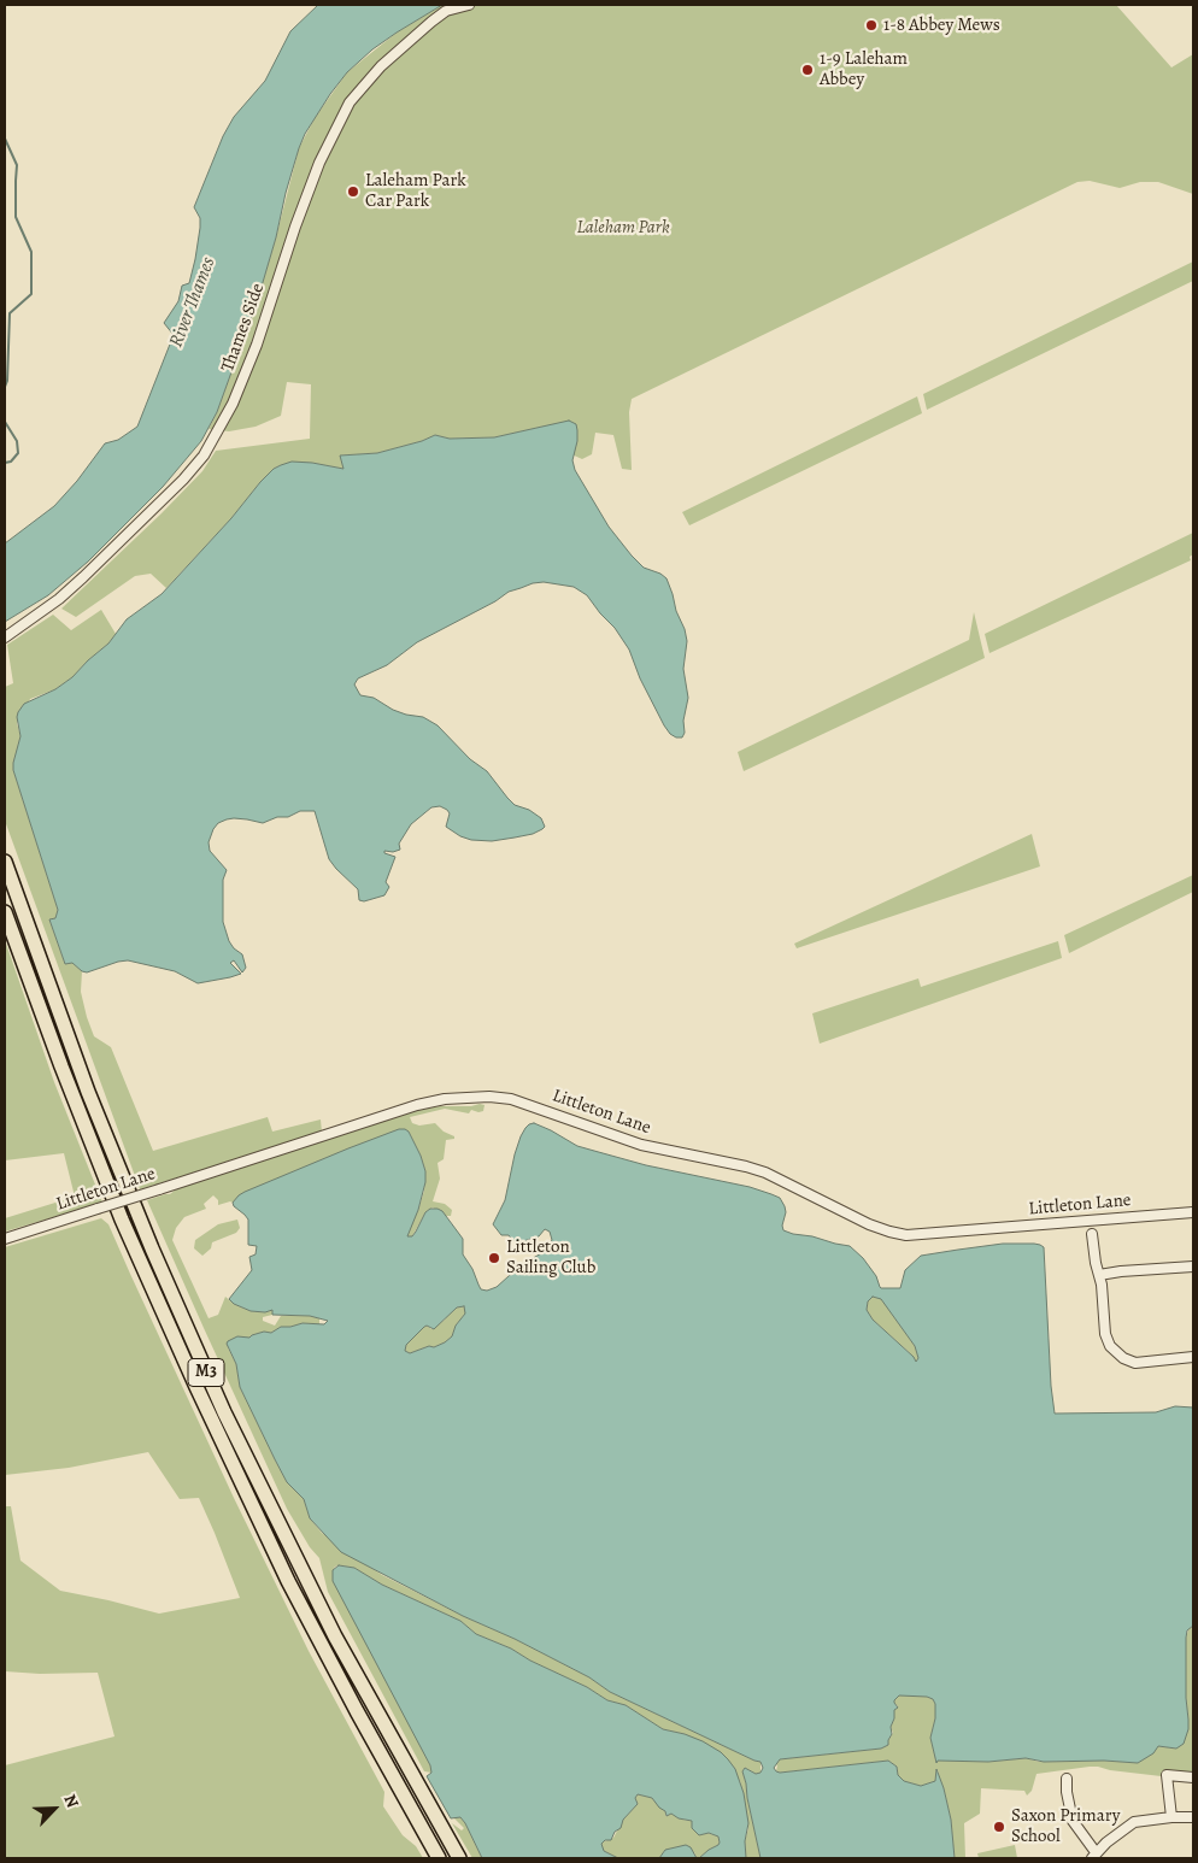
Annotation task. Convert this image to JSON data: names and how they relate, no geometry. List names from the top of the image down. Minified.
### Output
{"streets":{"highway":["M3"],"street":["Thames Side","Littleton Lane"]},"water":["River Thames"],"parks":["Laleham Park"],"places":["1-8 Abbey Mews","1-9 Laleham Abbey","Laleham Park Car Park","Littleton Sailing Club","Saxon Primary School"],"north":"top right"}
